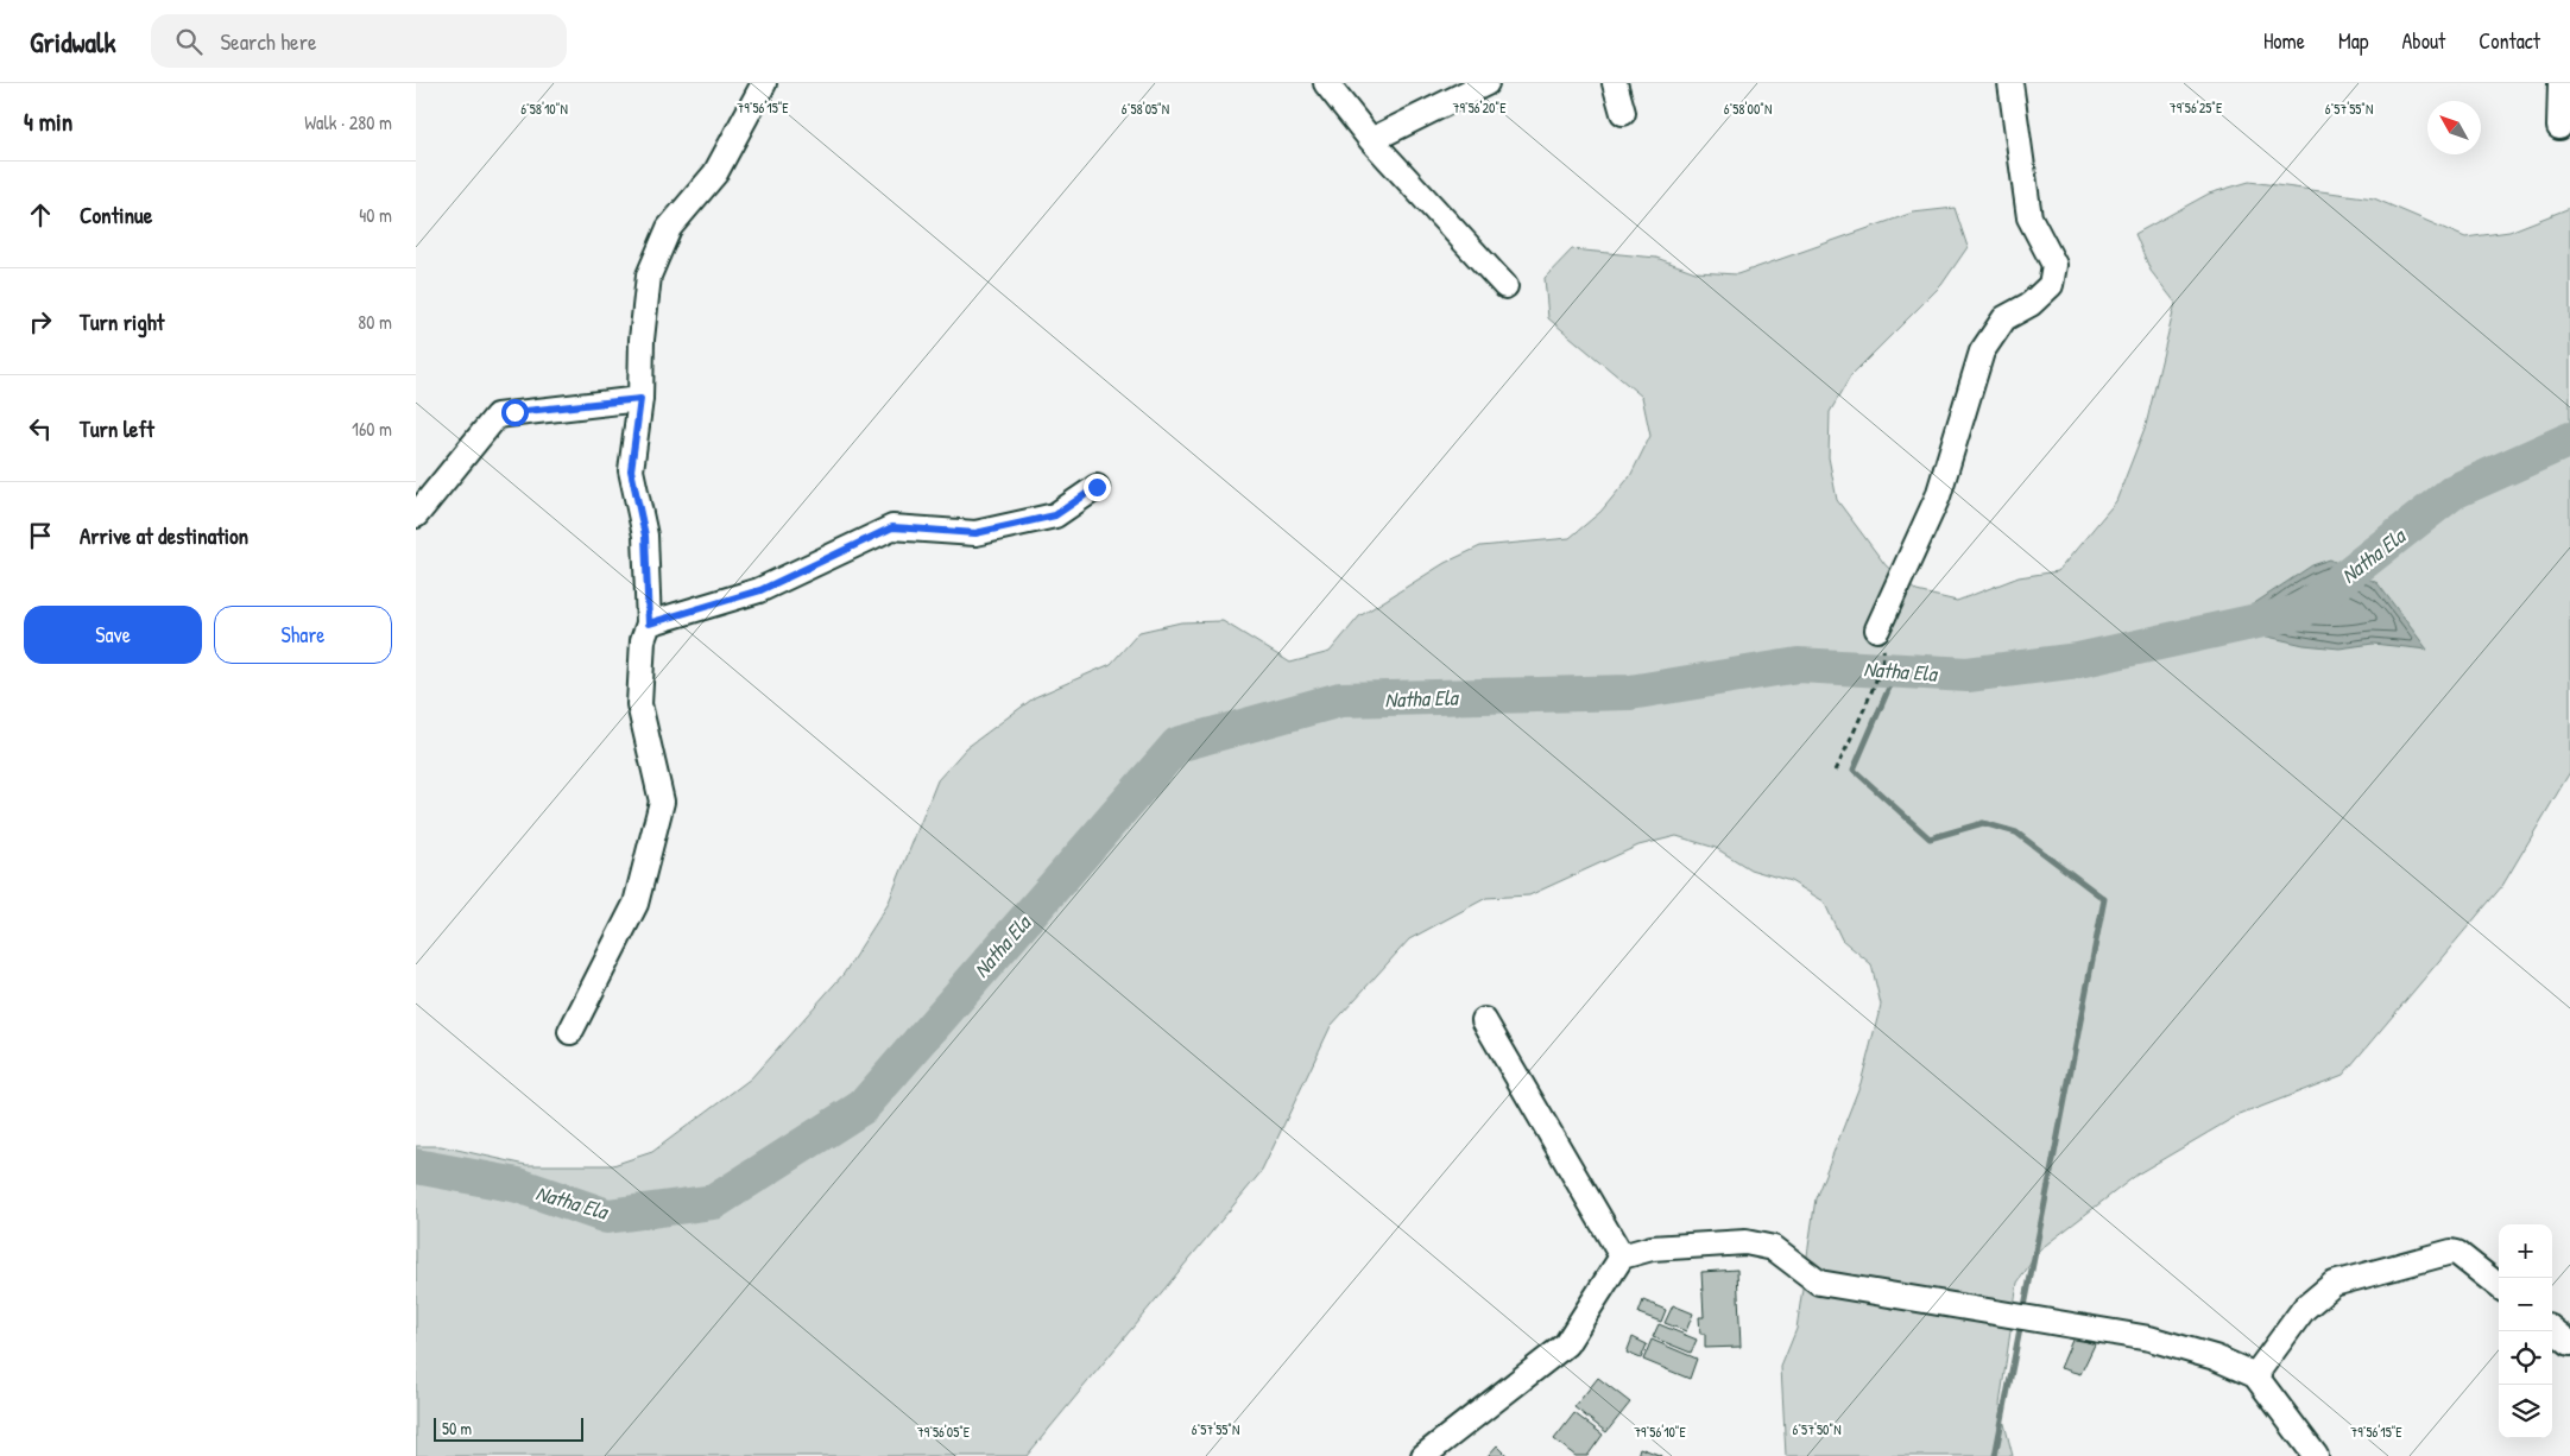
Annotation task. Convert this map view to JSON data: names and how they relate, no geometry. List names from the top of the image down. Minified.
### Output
{"water":["Natha Ela"],"scale_bar":"50 m","north":"top left","page":{"header":"Gridwalk","search":"Search here","nav":["Home","Map","About","Contact"],"heading":["4 min","Walk · 280 m"],"list":[["Continue","40 m"],["Turn right","80 m"],["Turn left","160 m"],"Arrive at destination"],"buttons":["Save","Share"],"map_buttons":["+","−"],"scale":"50 m"},"coordinates":["79°56'25\"E","79°56'15\"E","79°56'20\"E","6°58'10\"N","6°58'05\"N","6°58'00\"N","6°57'55\"N","6°57'50\"N","79°56'05\"E","79°56'10\"E"]}
